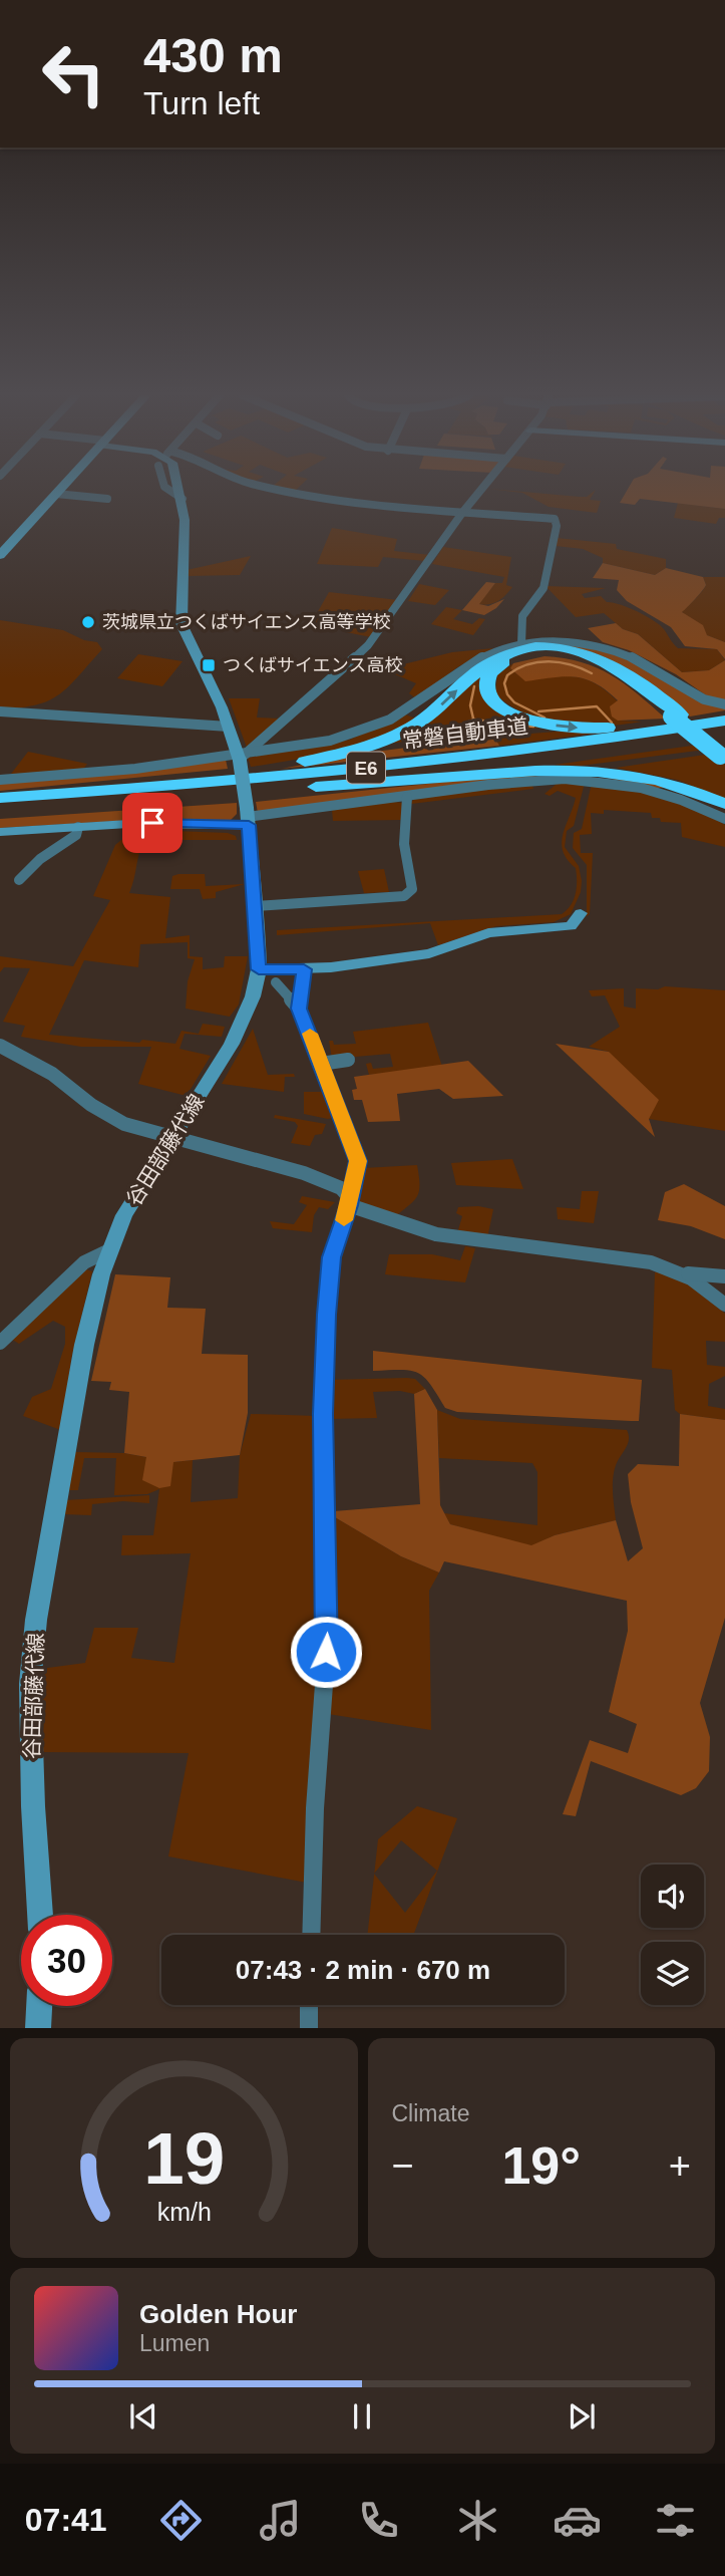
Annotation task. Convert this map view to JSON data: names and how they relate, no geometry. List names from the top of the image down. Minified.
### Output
{"streets":{"highway":["常磐自動車道","E6"],"main road":["谷田部藤代線"]},"places":{"other":["茨城県立つくばサイエンス高等学校"],"transit":["つくばサイエンス高校"]},"page":{"turn":["430 m","Turn left"],"limit":"30","trip":"07:43 · 2 min · 670 m","tile":"Climate","heat":["−","19°","+"],"song":["Golden Hour","Lumen"],"tabs":"07:41","gauge":["19","km/h"]}}
